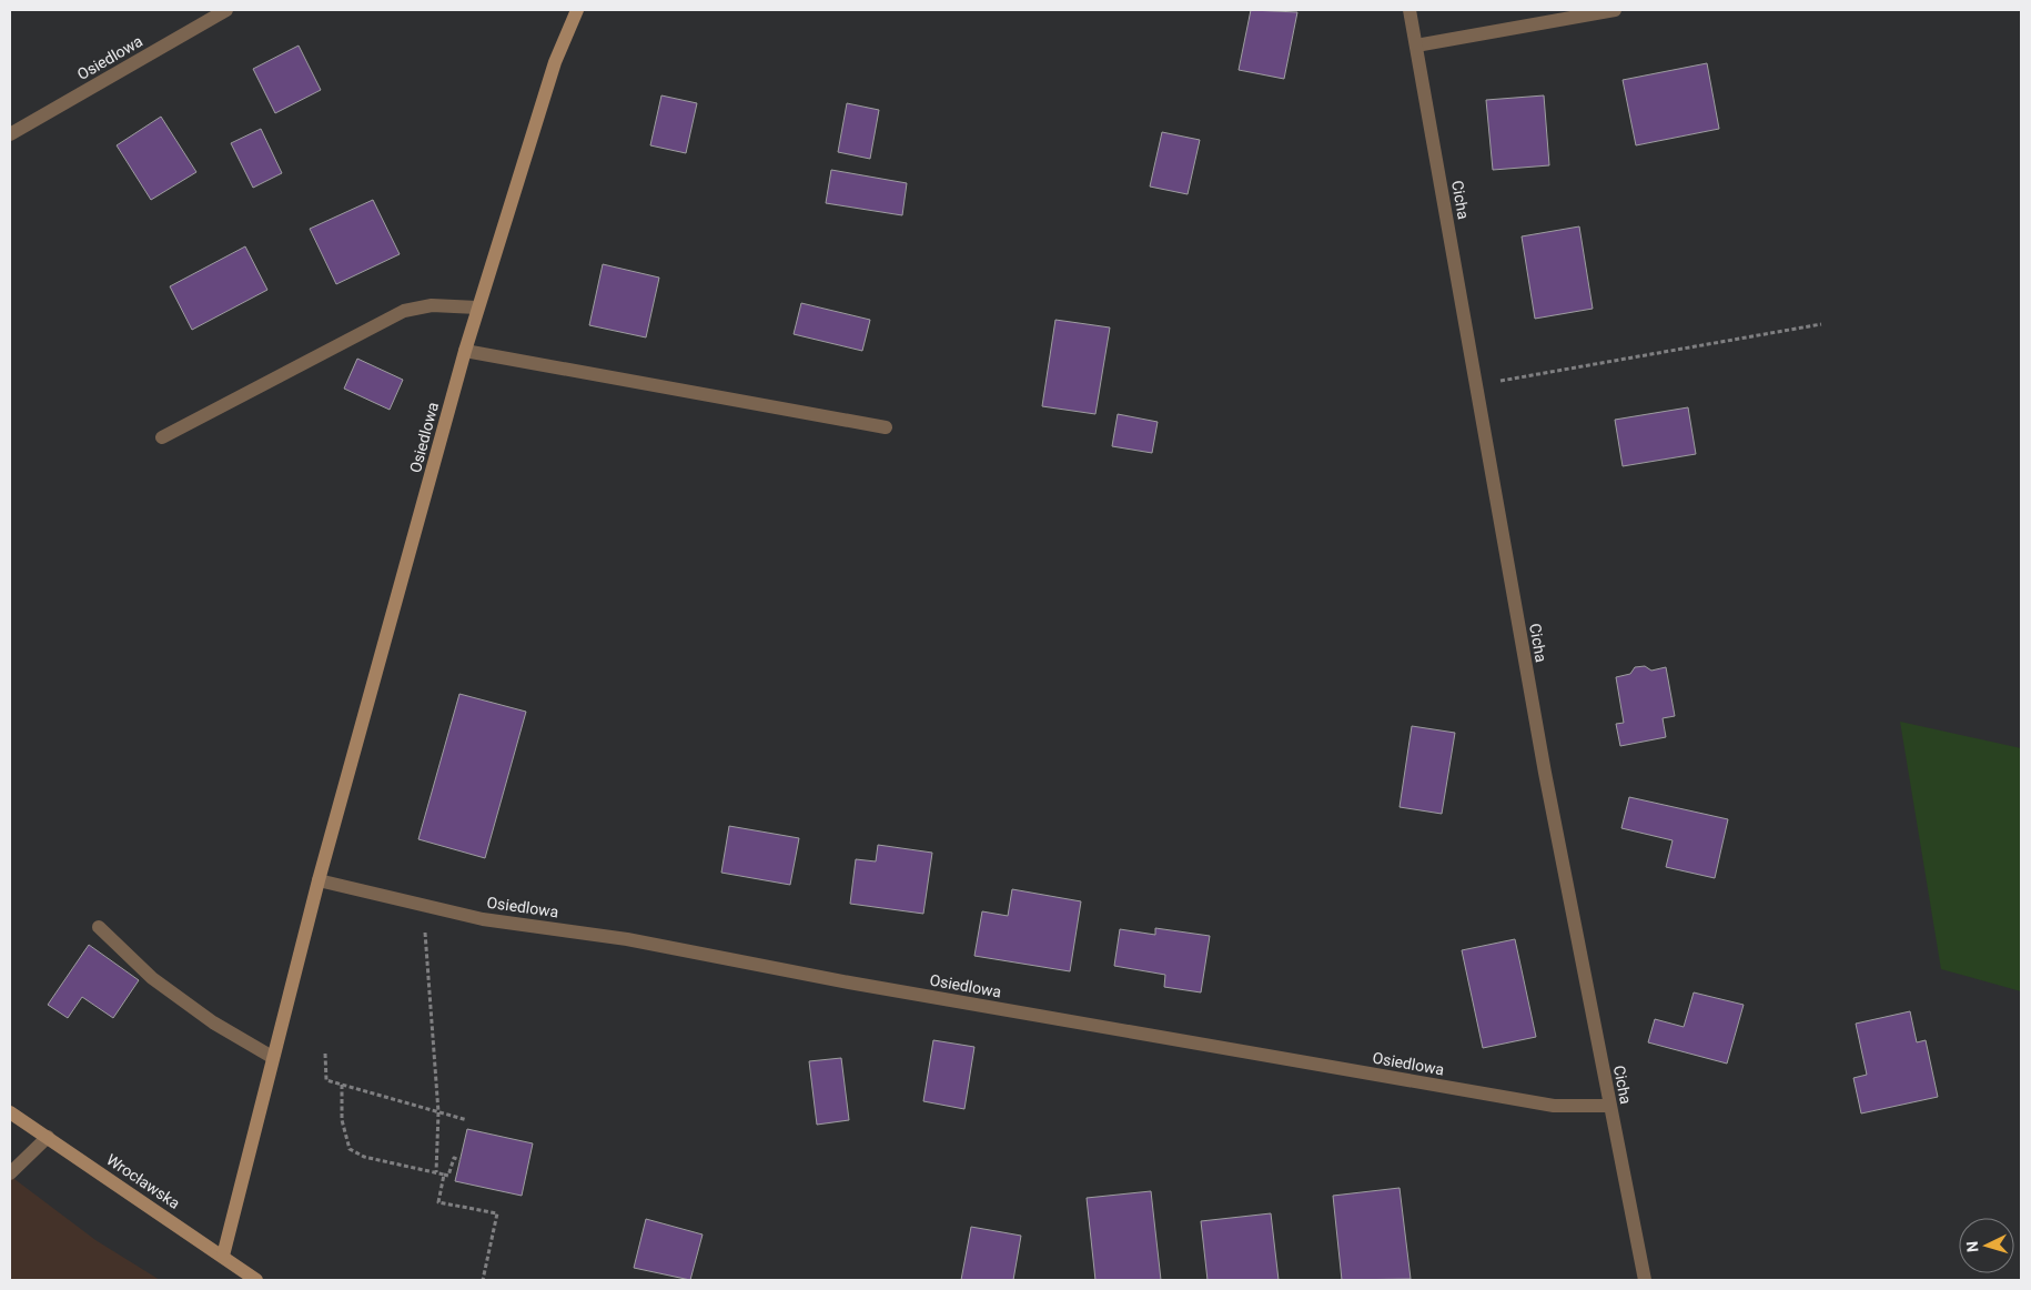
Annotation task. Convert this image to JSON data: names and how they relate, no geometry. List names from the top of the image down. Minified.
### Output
{"streets":{"street":["Osiedlowa","Cicha","Wrocławska"]},"crossings":[["Osiedlowa","Cicha"],["Osiedlowa","Wrocławska"]],"north":"left"}
